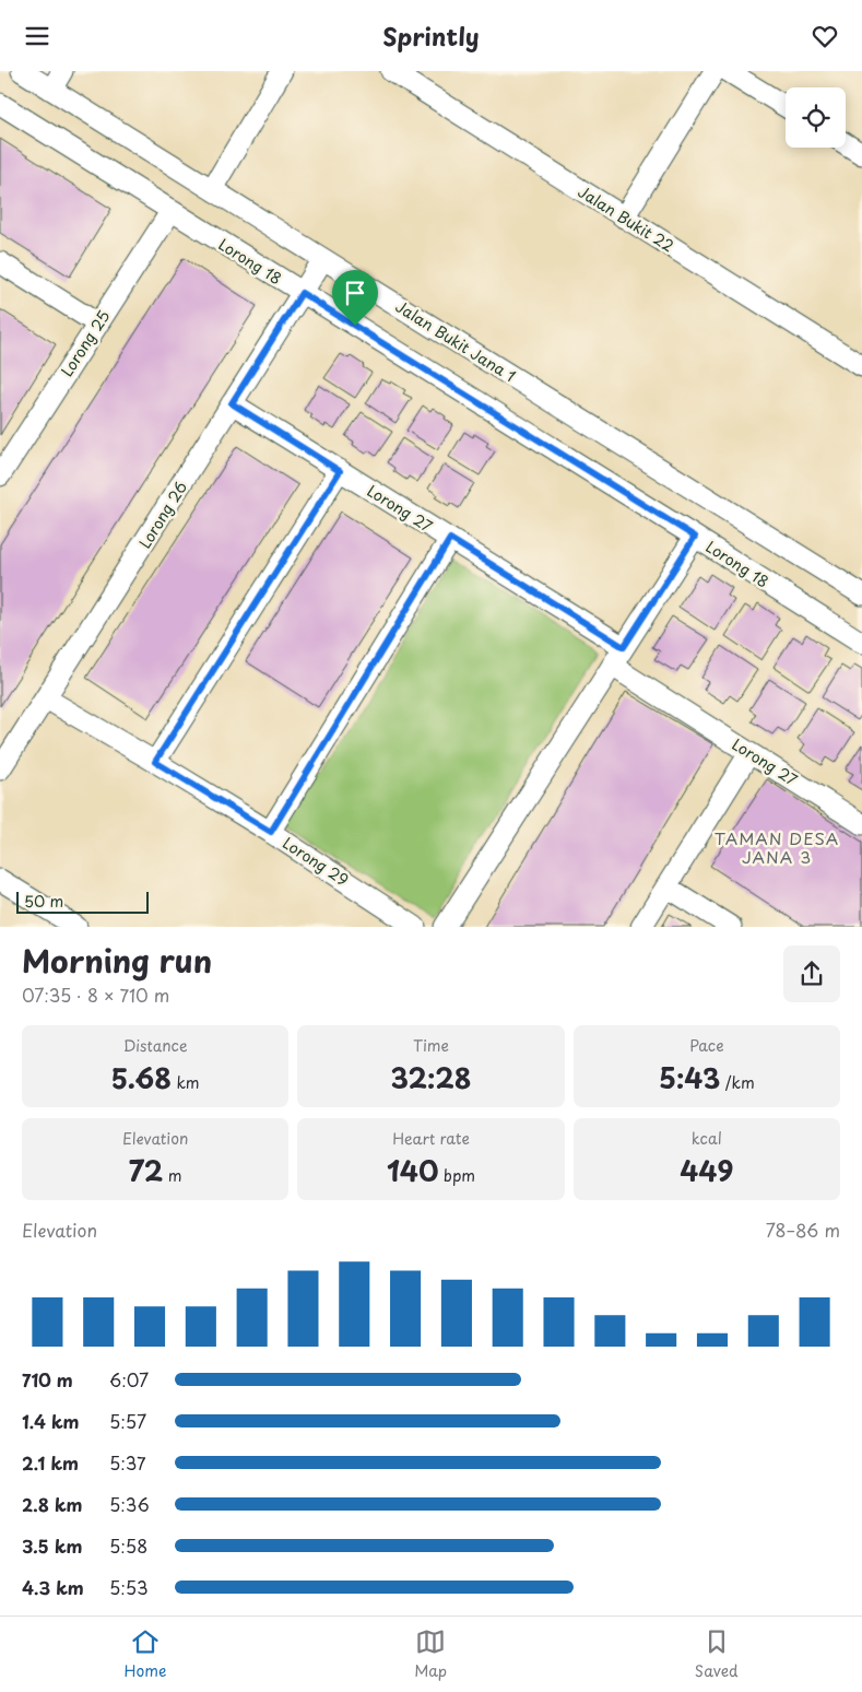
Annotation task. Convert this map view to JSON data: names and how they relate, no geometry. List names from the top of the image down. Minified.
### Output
{"streets":{"street":["Jalan Bukit 22","Lorong 18","Jalan Bukit Jana 1","Lorong 25","Lorong 27","Lorong 26","Lorong 29"]},"crossings":[["Lorong 18","Lorong 25"],["Lorong 18","Lorong 26"],["Jalan Bukit Jana 1","Lorong 26"],["Lorong 27","Lorong 26"],["Lorong 26","Lorong 29"]],"districts":["TAMAN DESA JANA 3"],"scale_bar":"50 m","page":{"header":"Sprintly","scale":"50 m","heading":["Morning run","07:35 · 8 × 710 m"],"stats":[["Distance","5.68 km"],["Time","32:28"],["Pace","5:43 /km"],["Elevation","72 m"],["Heart rate","140 bpm"],["kcal","449"]],"chart":["Elevation","78–86 m"],"list":[{"name":"710 m","note":"6:07"},{"name":"1.4 km","note":"5:57"},{"name":"2.1 km","note":"5:37"},{"name":"2.8 km","note":"5:36"},{"name":"3.5 km","note":"5:58"},{"name":"4.3 km","note":"5:53"}],"tabs":["Home","Map","Saved"]}}
